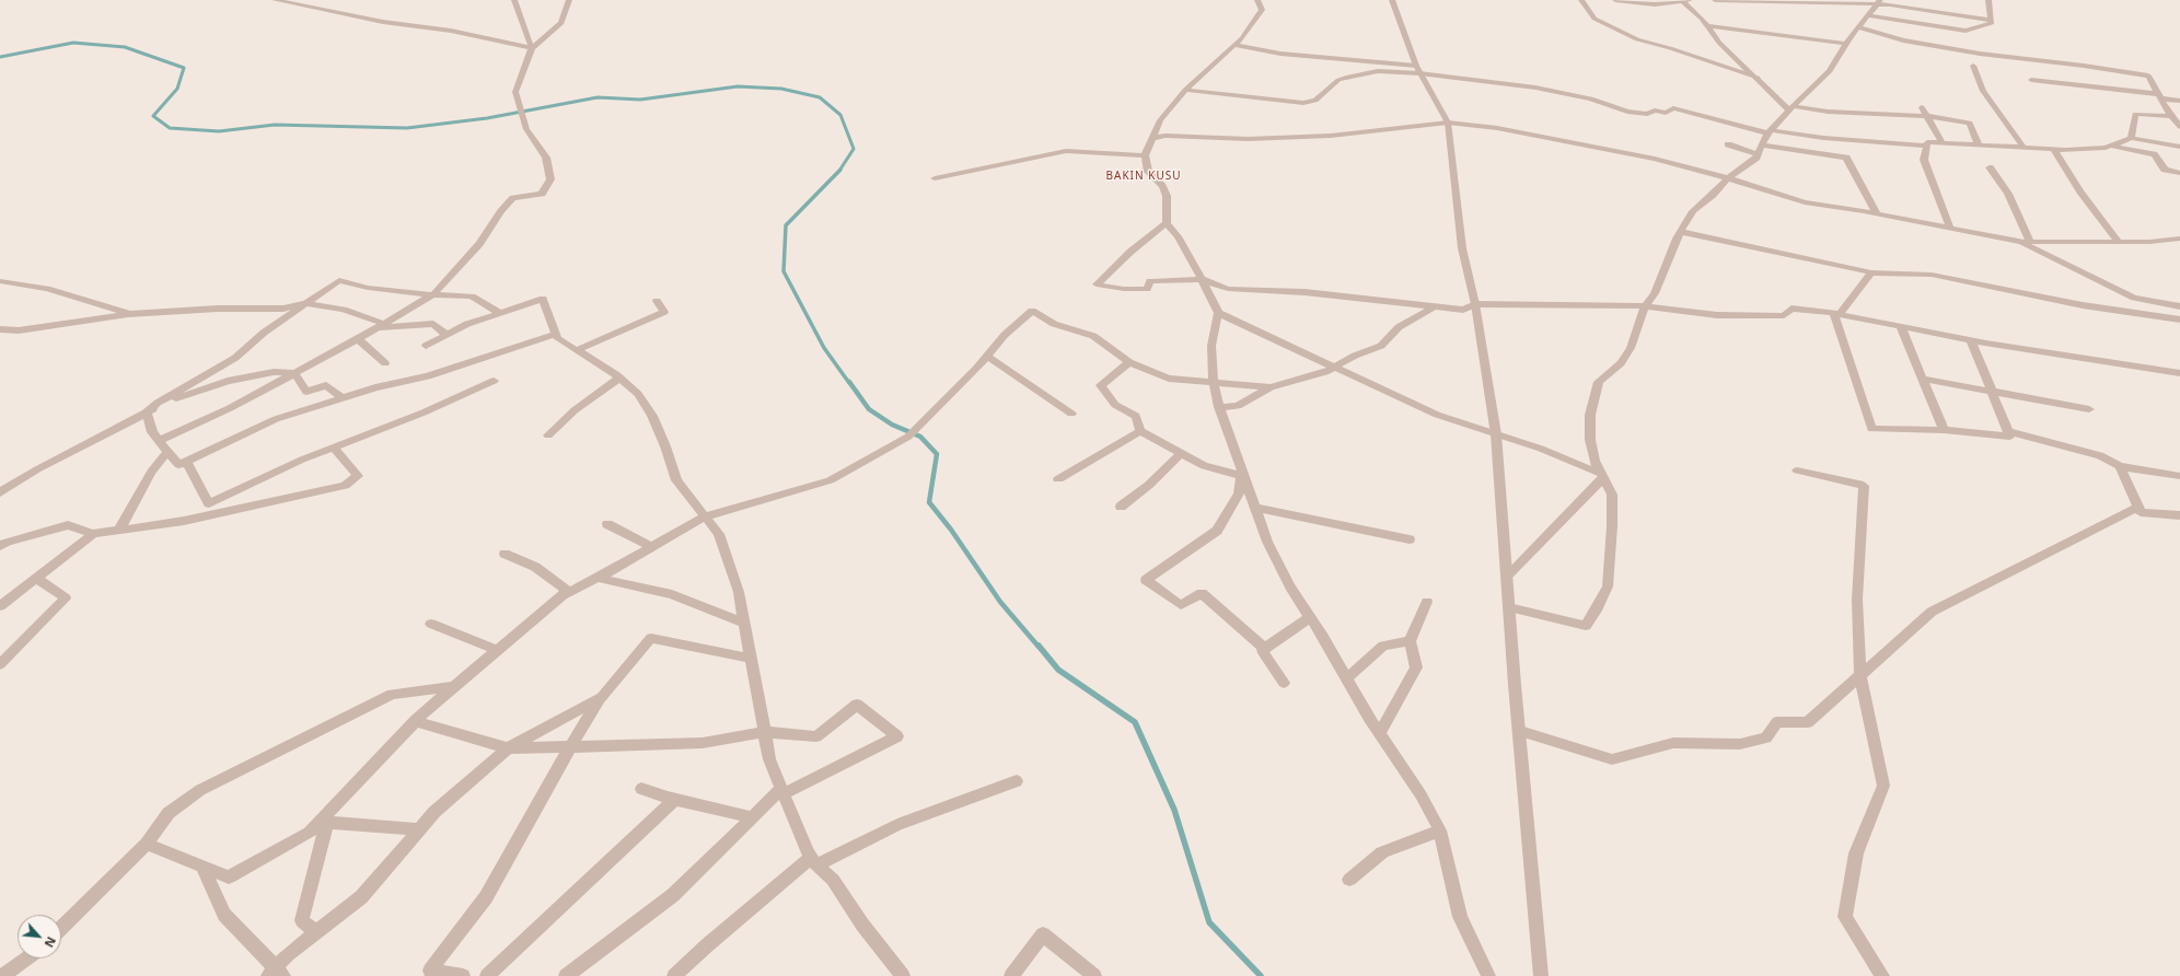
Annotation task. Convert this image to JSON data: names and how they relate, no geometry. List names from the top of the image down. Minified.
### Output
{"districts":["BAKIN KUSU"],"north":"bottom right"}
